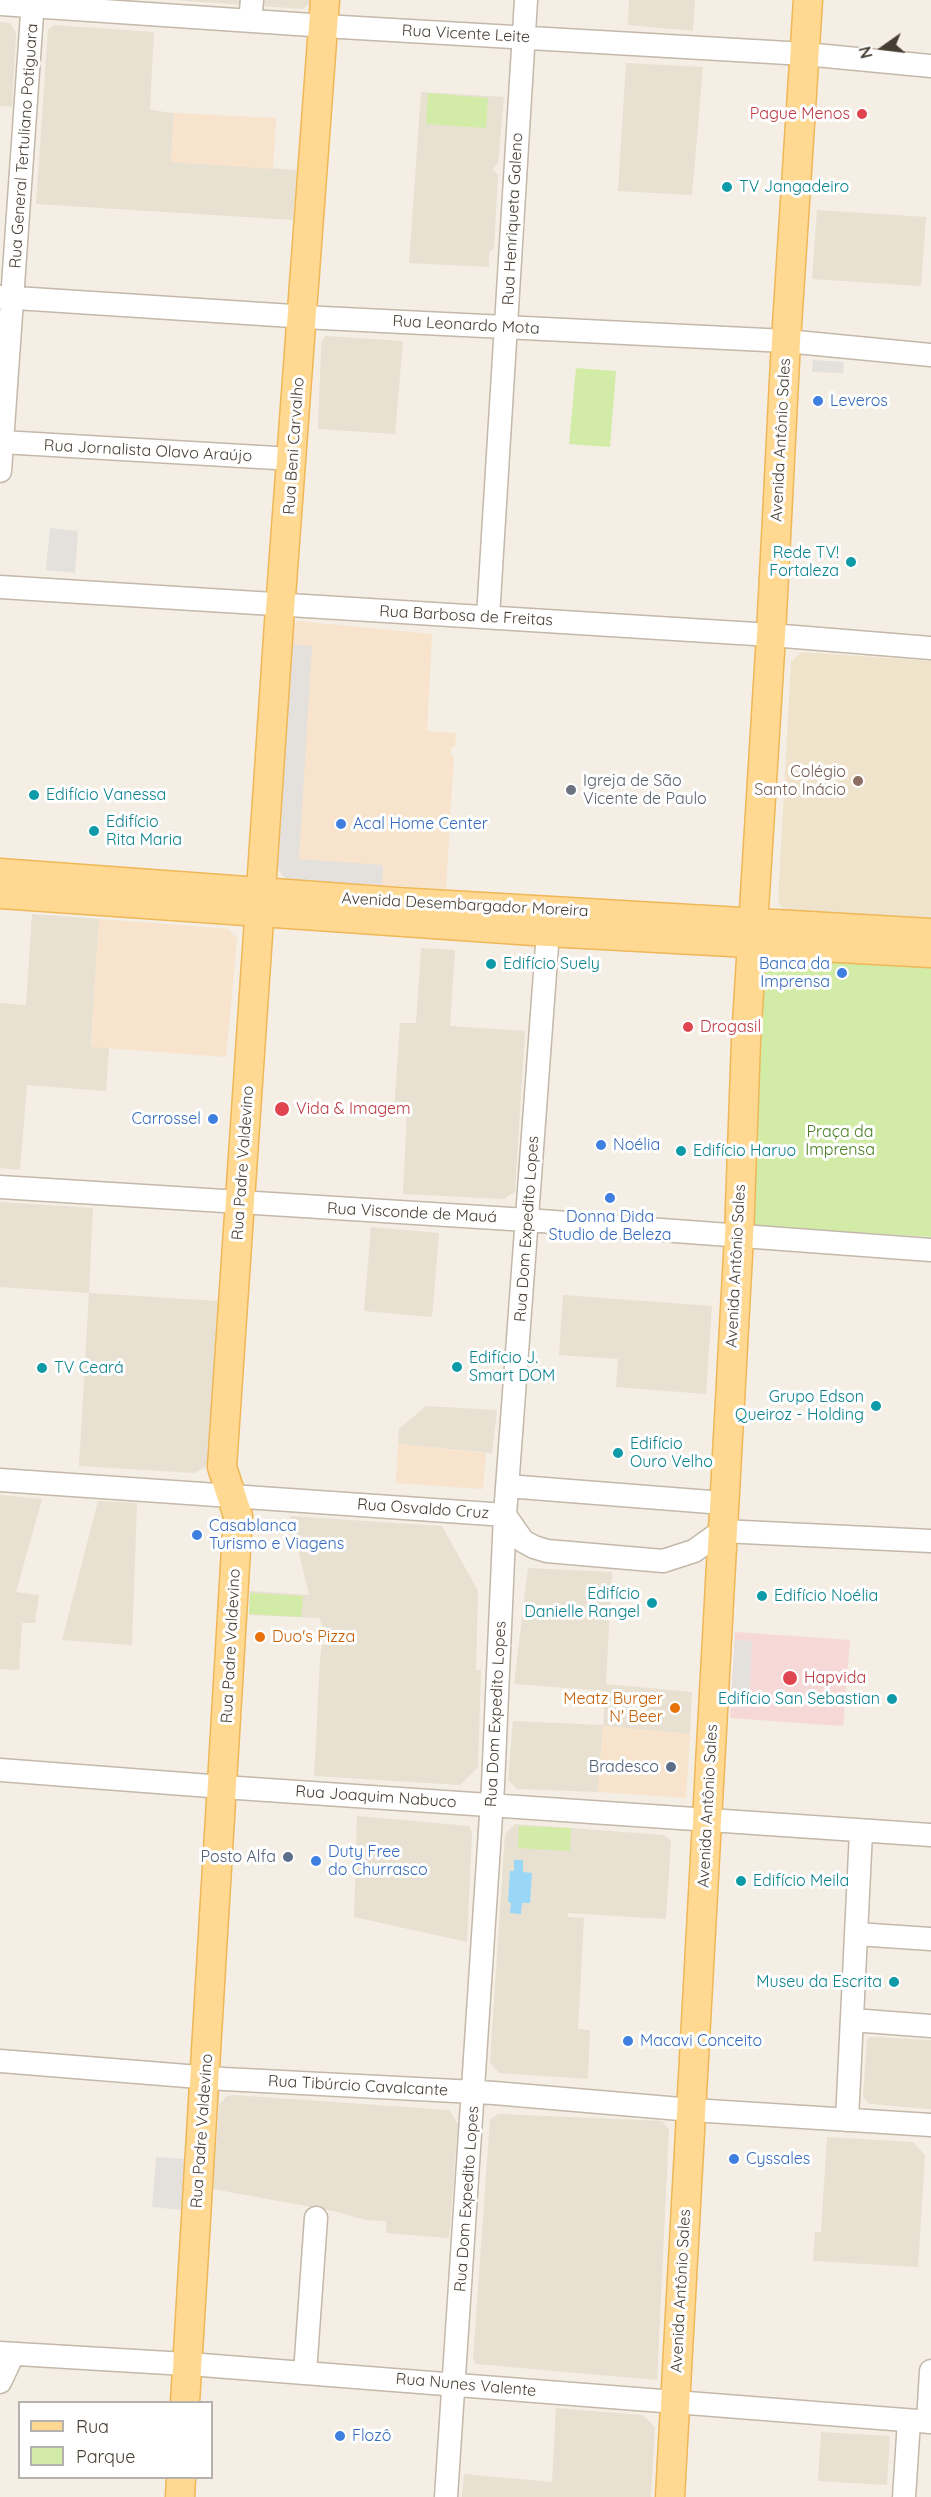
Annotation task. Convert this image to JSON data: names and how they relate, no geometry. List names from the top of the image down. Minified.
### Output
{"streets":{"main road":["Avenida Antônio Sales","Rua Beni Carvalho","Avenida Desembargador Moreira","Rua Padre Valdevino"],"street":["Rua Vicente Leite","Rua General Tertuliano Potiguara","Rua Henriqueta Galeno","Rua Leonardo Mota","Rua Jornalista Olavo Araújo","Rua Barbosa de Freitas","Rua Visconde de Mauá","Rua Dom Expedito Lopes","Rua Osvaldo Cruz","Rua Joaquim Nabuco","Rua Tibúrcio Cavalcante","Rua Nunes Valente"]},"crossings":[["Rua Vicente Leite","Rua General Tertuliano Potiguara"],["Rua Vicente Leite","Rua Henriqueta Galeno"],["Rua Vicente Leite","Avenida Antônio Sales"],["Rua Vicente Leite","Rua Beni Carvalho"],["Rua General Tertuliano Potiguara","Rua Leonardo Mota"],["Rua General Tertuliano Potiguara","Rua Jornalista Olavo Araújo"],["Rua Henriqueta Galeno","Rua Leonardo Mota"],["Rua Henriqueta Galeno","Rua Barbosa de Freitas"],["Rua Leonardo Mota","Avenida Antônio Sales"],["Rua Leonardo Mota","Rua Beni Carvalho"],["Avenida Antônio Sales","Rua Barbosa de Freitas"],["Avenida Antônio Sales","Avenida Desembargador Moreira"],["Avenida Antônio Sales","Rua Visconde de Mauá"],["Avenida Antônio Sales","Rua Osvaldo Cruz"],["Avenida Antônio Sales","Rua Joaquim Nabuco"],["Avenida Antônio Sales","Rua Tibúrcio Cavalcante"],["Avenida Antônio Sales","Rua Nunes Valente"],["Rua Beni Carvalho","Rua Jornalista Olavo Araújo"],["Rua Beni Carvalho","Rua Barbosa de Freitas"],["Rua Beni Carvalho","Avenida Desembargador Moreira"],["Rua Beni Carvalho","Rua Padre Valdevino"],["Avenida Desembargador Moreira","Rua Padre Valdevino"],["Avenida Desembargador Moreira","Rua Dom Expedito Lopes"],["Rua Padre Valdevino","Rua Visconde de Mauá"],["Rua Padre Valdevino","Rua Osvaldo Cruz"],["Rua Padre Valdevino","Rua Joaquim Nabuco"],["Rua Padre Valdevino","Rua Tibúrcio Cavalcante"],["Rua Padre Valdevino","Rua Nunes Valente"],["Rua Visconde de Mauá","Rua Dom Expedito Lopes"],["Rua Dom Expedito Lopes","Rua Osvaldo Cruz"],["Rua Dom Expedito Lopes","Rua Joaquim Nabuco"],["Rua Dom Expedito Lopes","Rua Tibúrcio Cavalcante"],["Rua Dom Expedito Lopes","Rua Nunes Valente"]],"parks":["Praça da Imprensa"],"places":["Pague Menos","TV Jangadeiro","Leveros","Rede TV! Fortaleza","Colégio Santo Inácio","Igreja de São Vicente de Paulo","Edifício Vanessa","Acal Home Center","Edifício Rita Maria","Edifício Suely","Banca da Imprensa","Drogasil","Vida & Imagem","Carrossel","Noélia","Edifício Haruo","Donna Dida Studio de Beleza","Edifício J. Smart DOM","TV Ceará","Grupo Edson Queiroz - Holding","Edifício Ouro Velho","Casablanca Turismo e Viagens","Edifício Noélia","Edifício Danielle Rangel","Duo's Pizza","Hapvida","Edifício San Sebastian","Meatz Burger N' Beer","Bradesco","Posto Alfa","Duty Free do Churrasco","Edifício Meila","Museu da Escrita","Macavi Conceito","Cyssales","Flozô"],"legend":["Rua","Parque"],"north":"left"}
